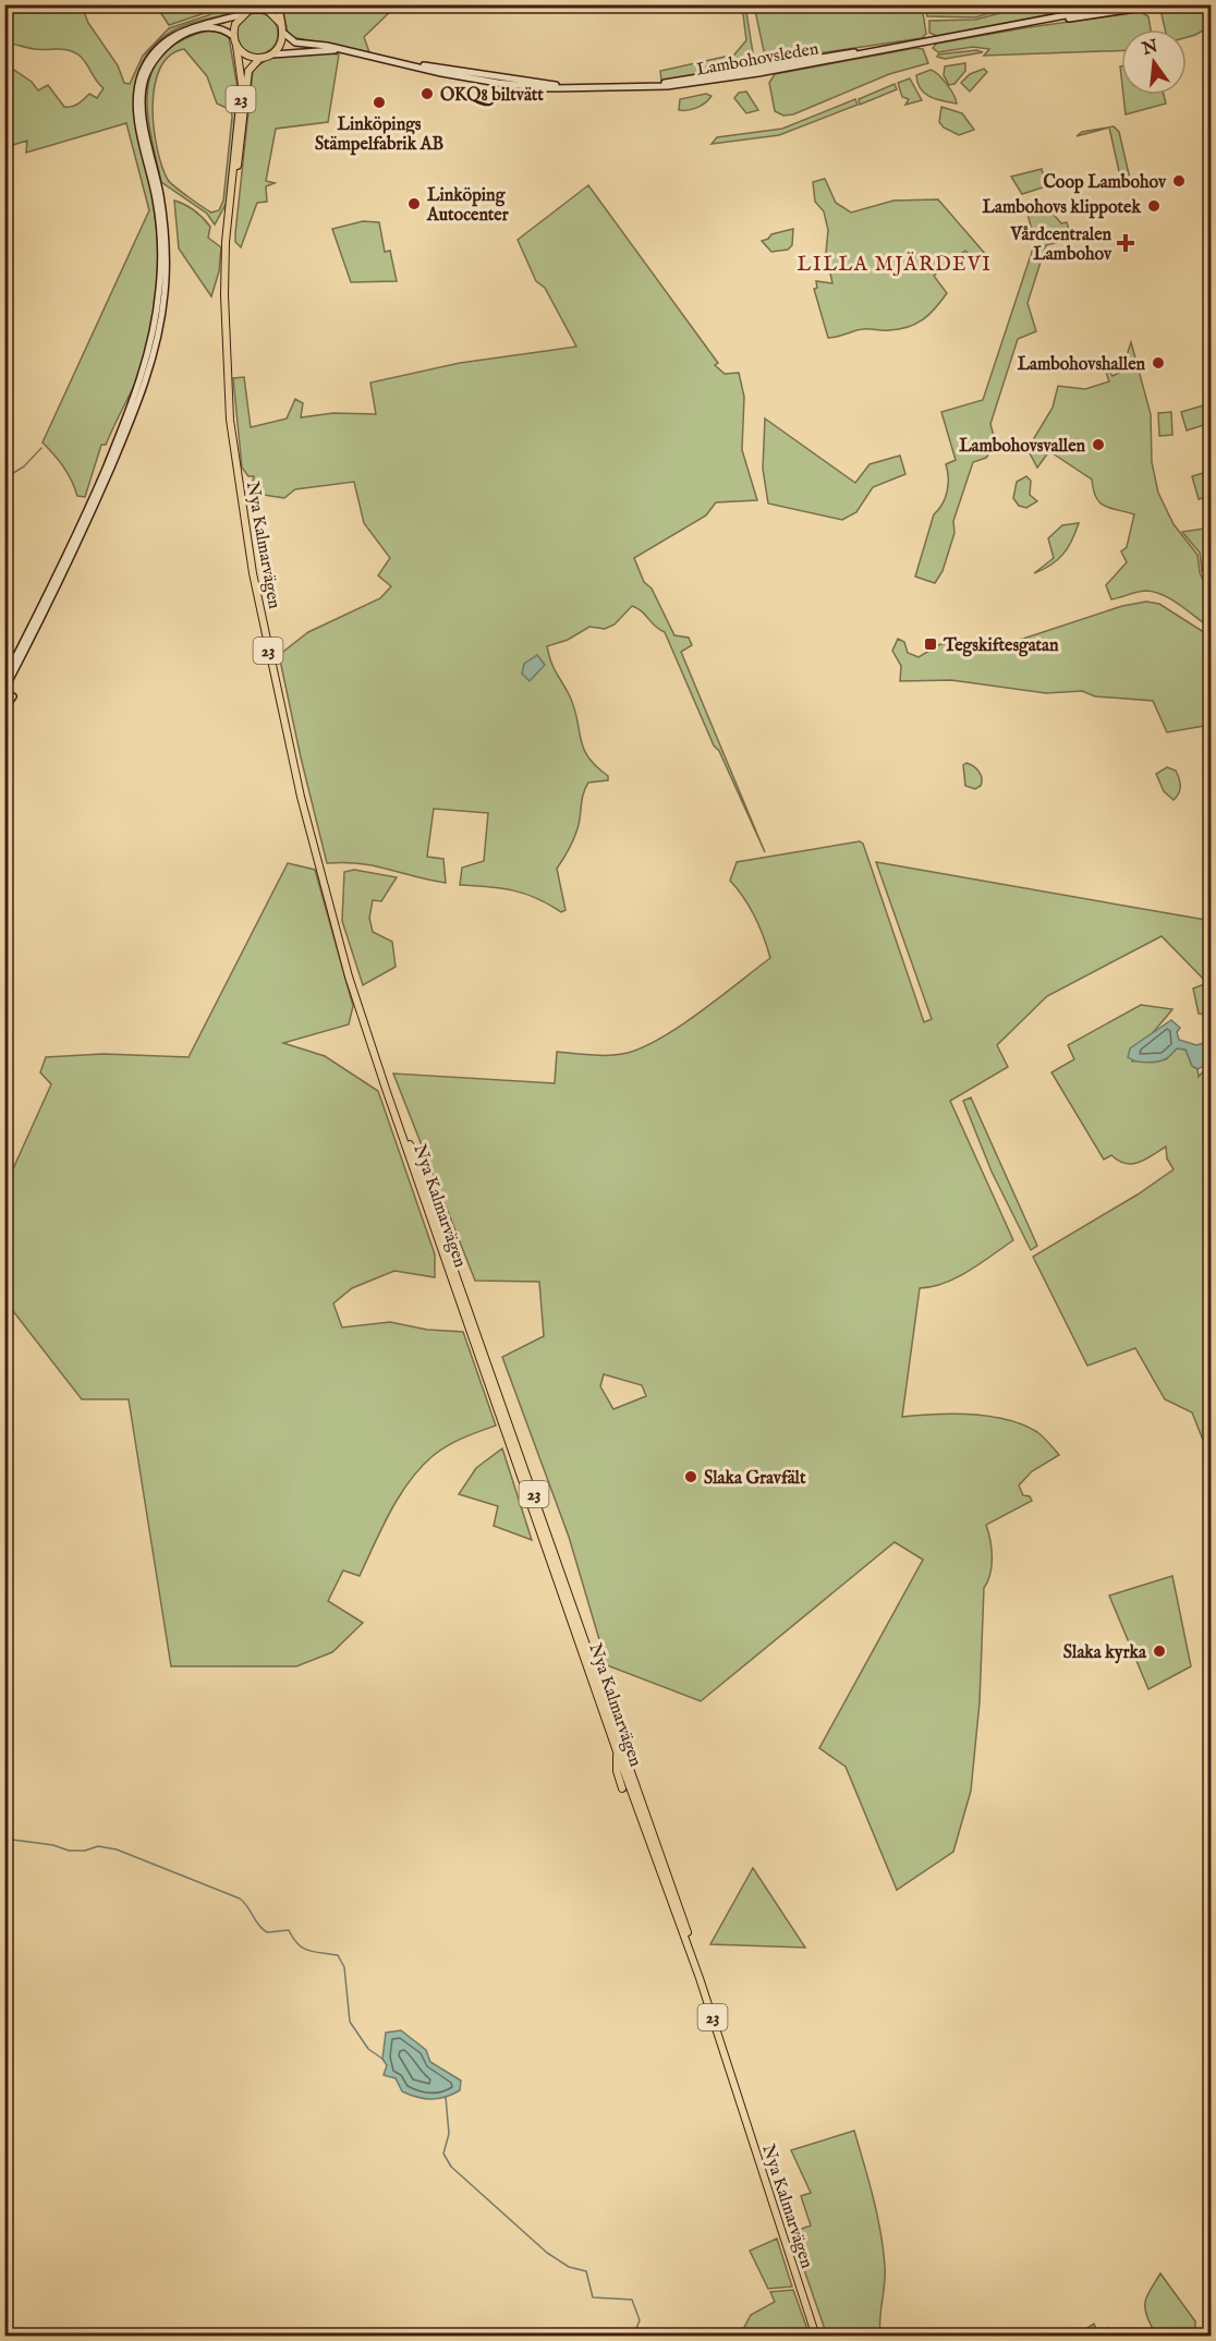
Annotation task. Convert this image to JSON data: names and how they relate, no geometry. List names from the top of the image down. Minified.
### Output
{"streets":{"main road":["Lambohovsleden","23","Nya Kalmarvägen"]},"crossings":[["Lambohovsleden","23"],["Lambohovsleden","Nya Kalmarvägen"],["23","Nya Kalmarvägen"]],"districts":["LILLA MJÄRDEVI"],"places":{"other":["OKQ8 biltvätt","Linköpings Stämpelfabrik AB","Coop Lambohov","Linköping Autocenter","Lambohovs klippotek","Lambohovshallen","Lambohovsvallen","Slaka Gravfält","Slaka kyrka"],"health":["Vårdcentralen Lambohov"],"transit":["Tegskiftesgatan"]},"north":"top"}
